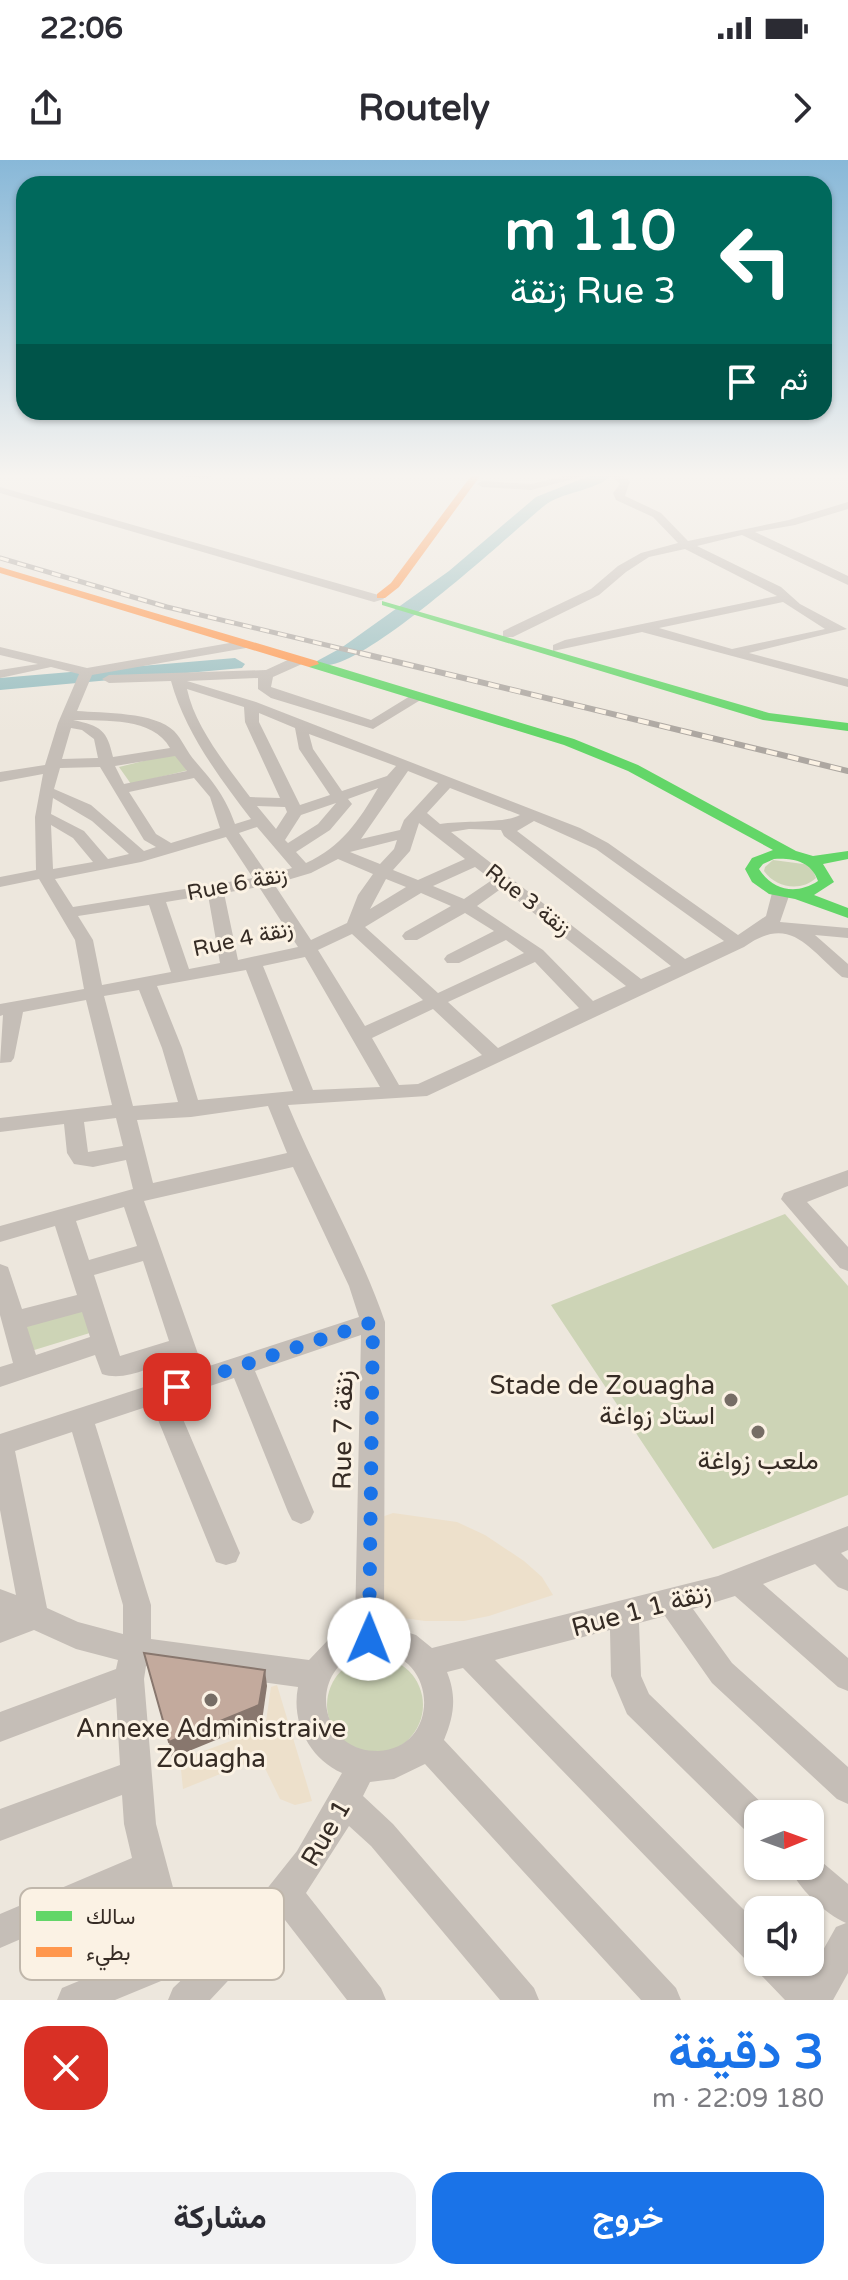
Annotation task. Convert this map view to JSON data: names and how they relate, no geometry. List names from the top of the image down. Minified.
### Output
{"streets":{"street":["Rue 6 زنقة","Rue 3 زنقة","Rue 4 زنقة","Rue 7 زنقة","Rue 1 زنقة 1","Rue 1"]},"crossings":[["Rue 3 زنقة","Rue 4 زنقة"],["Rue 7 زنقة","Rue 1 زنقة 1"],["Rue 7 زنقة","Rue 1"],["Rue 1 زنقة 1","Rue 1"]],"places":["Stade de Zouagha استاد زواغة","ملعب زواغة","Annexe Administraive Zouagha"],"legend":["سالك","بطيء"],"north":"right","page":{"status":"22:06","header":"Routely","turn":["110 m","Rue 3 زنقة"],"then":"ثم","heading":["3 دقيقة","180 m · 22:09"],"buttons":["خروج","مشاركة"]}}
